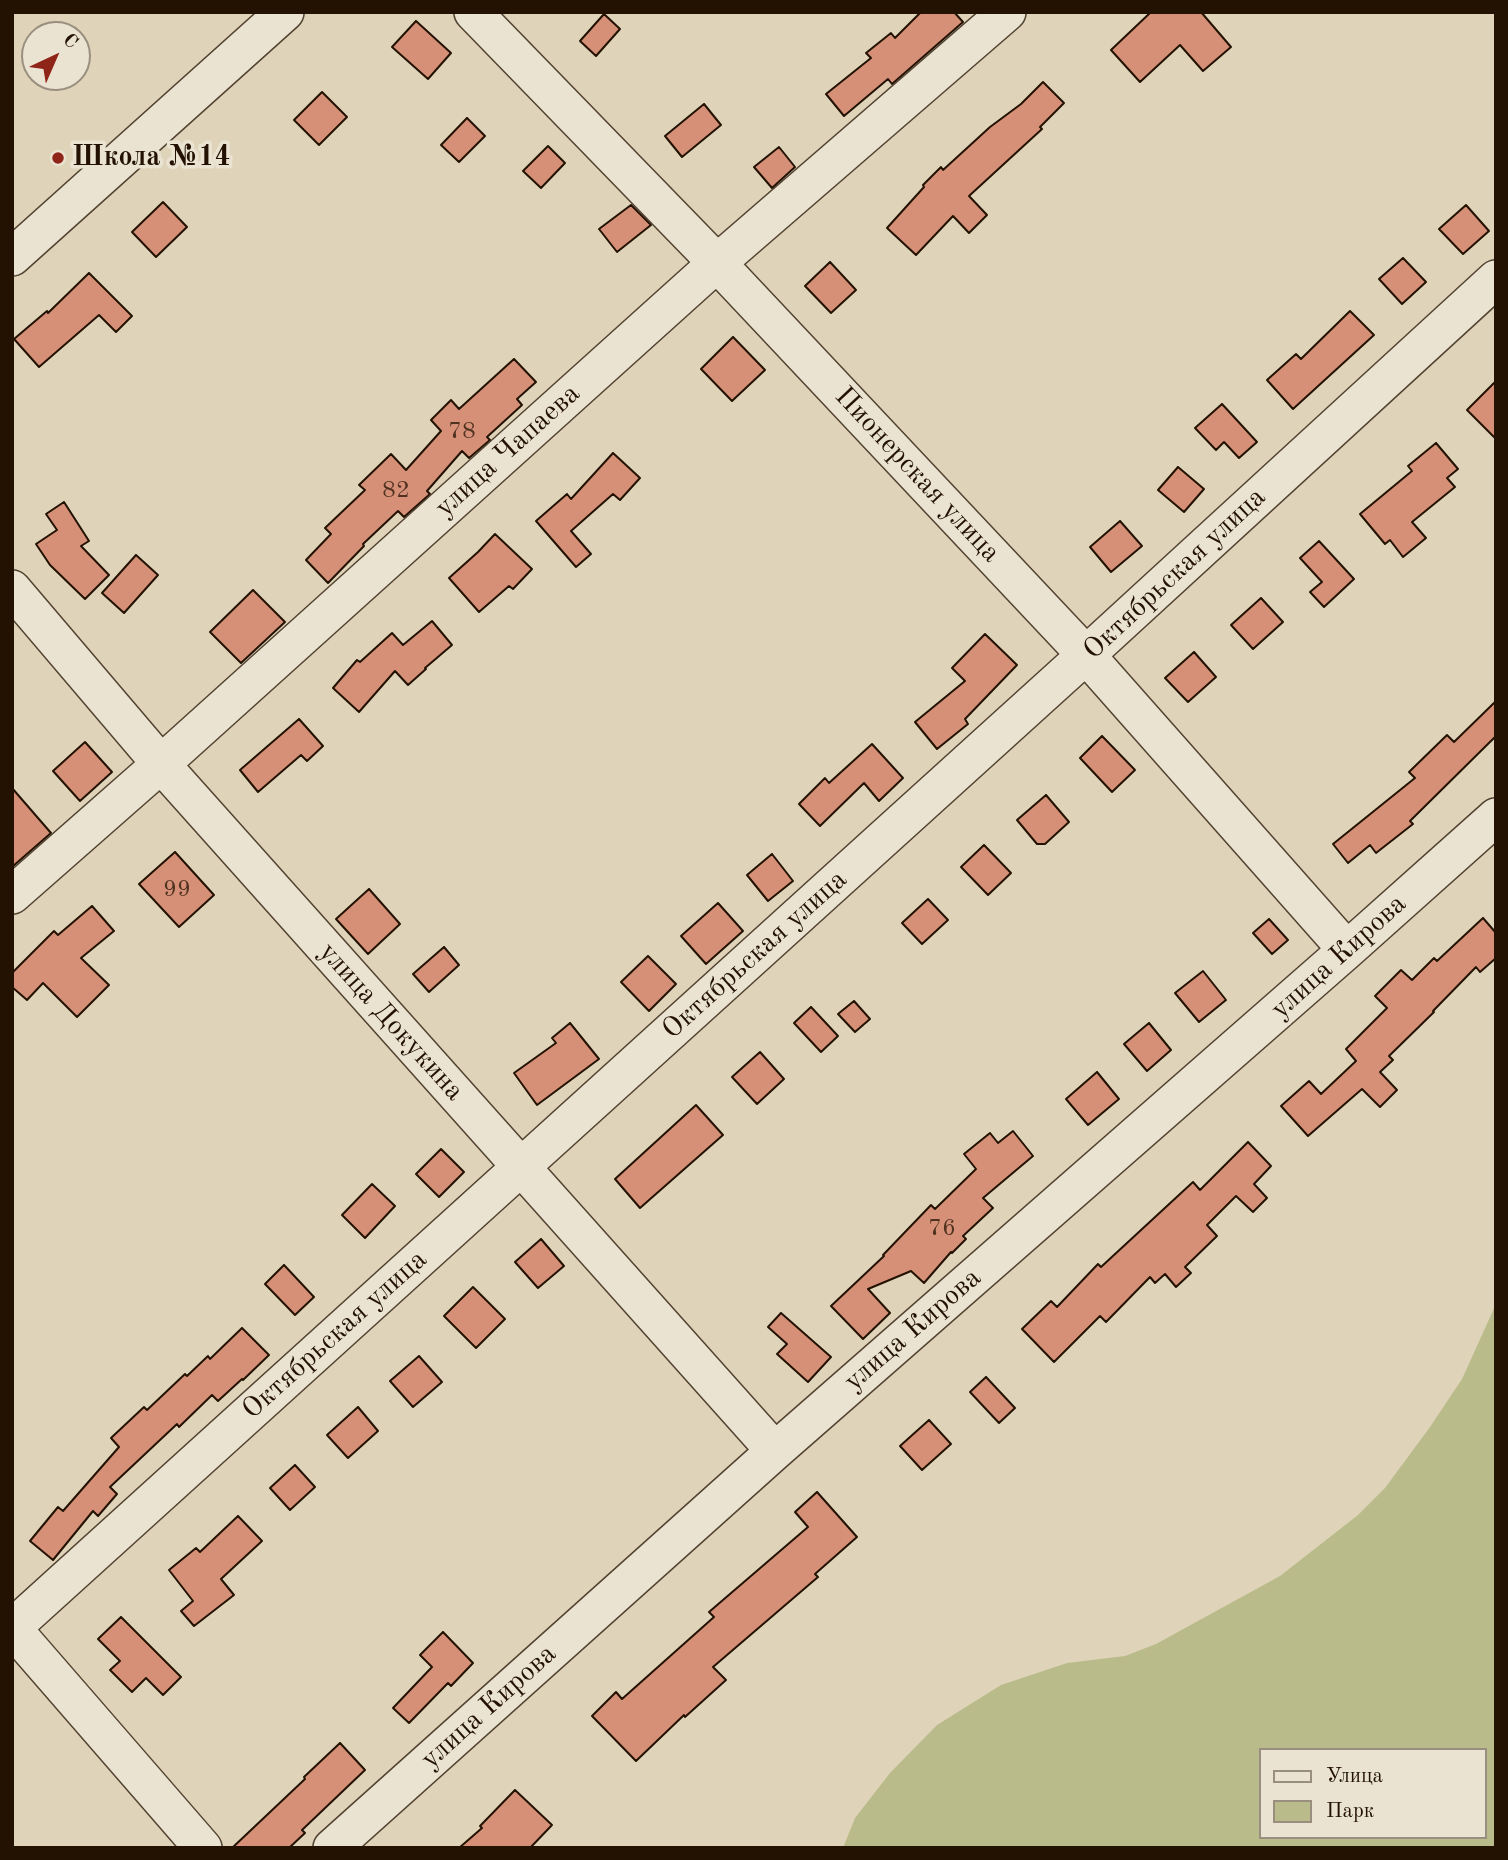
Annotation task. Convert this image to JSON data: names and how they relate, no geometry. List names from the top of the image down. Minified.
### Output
{"streets":{"street":["улица Чапаева","Пионерская улица","Октябрьская улица","улица Кирова","улица Докукина"]},"crossings":[["улица Чапаева","Пионерская улица"],["улица Чапаева","улица Докукина"],["Пионерская улица","Октябрьская улица"],["Пионерская улица","улица Кирова"],["Октябрьская улица","улица Докукина"],["улица Кирова","улица Докукина"]],"places":["Школа №14"],"house_numbers":["78","82","99","76"],"legend":["Улица","Парк"],"north":"top right"}
